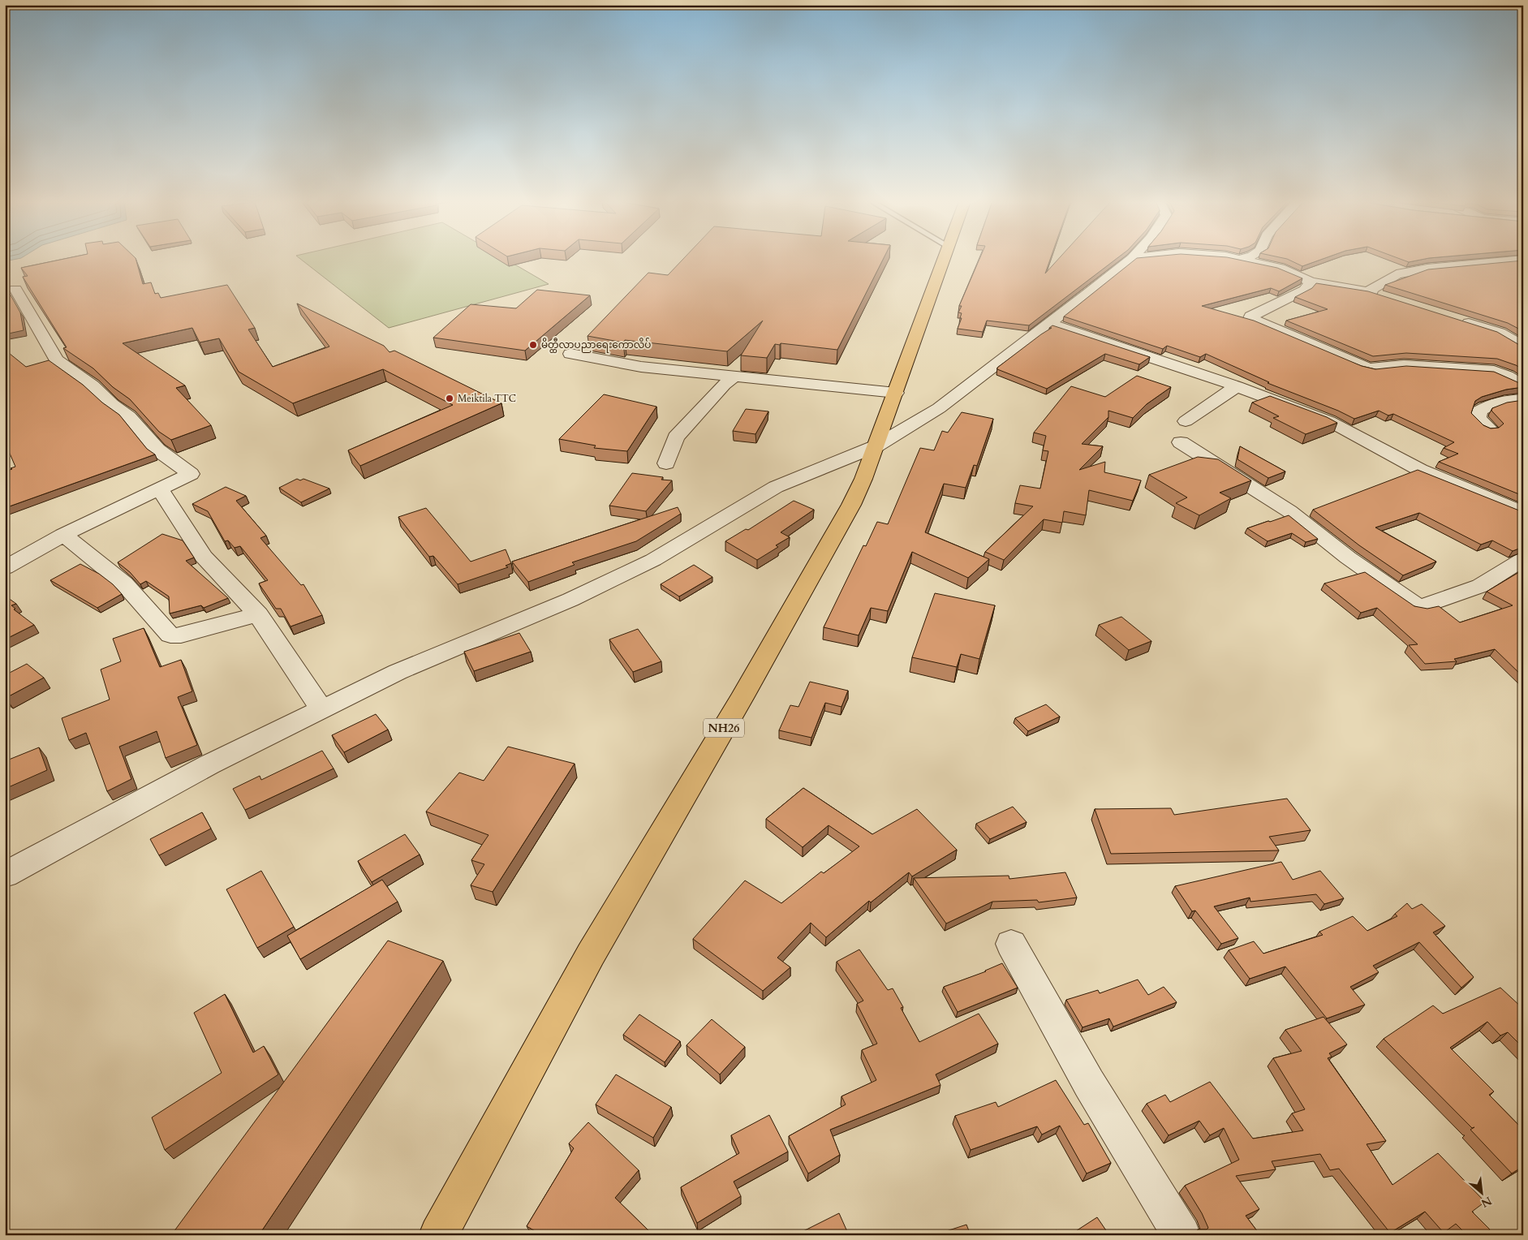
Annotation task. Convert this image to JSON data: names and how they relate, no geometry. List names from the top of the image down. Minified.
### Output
{"streets":{"highway":["NH26"]},"places":["မိတ္ထီလာပညာရေးကောလိပ်","Meiktila TTC"],"north":"bottom right"}
